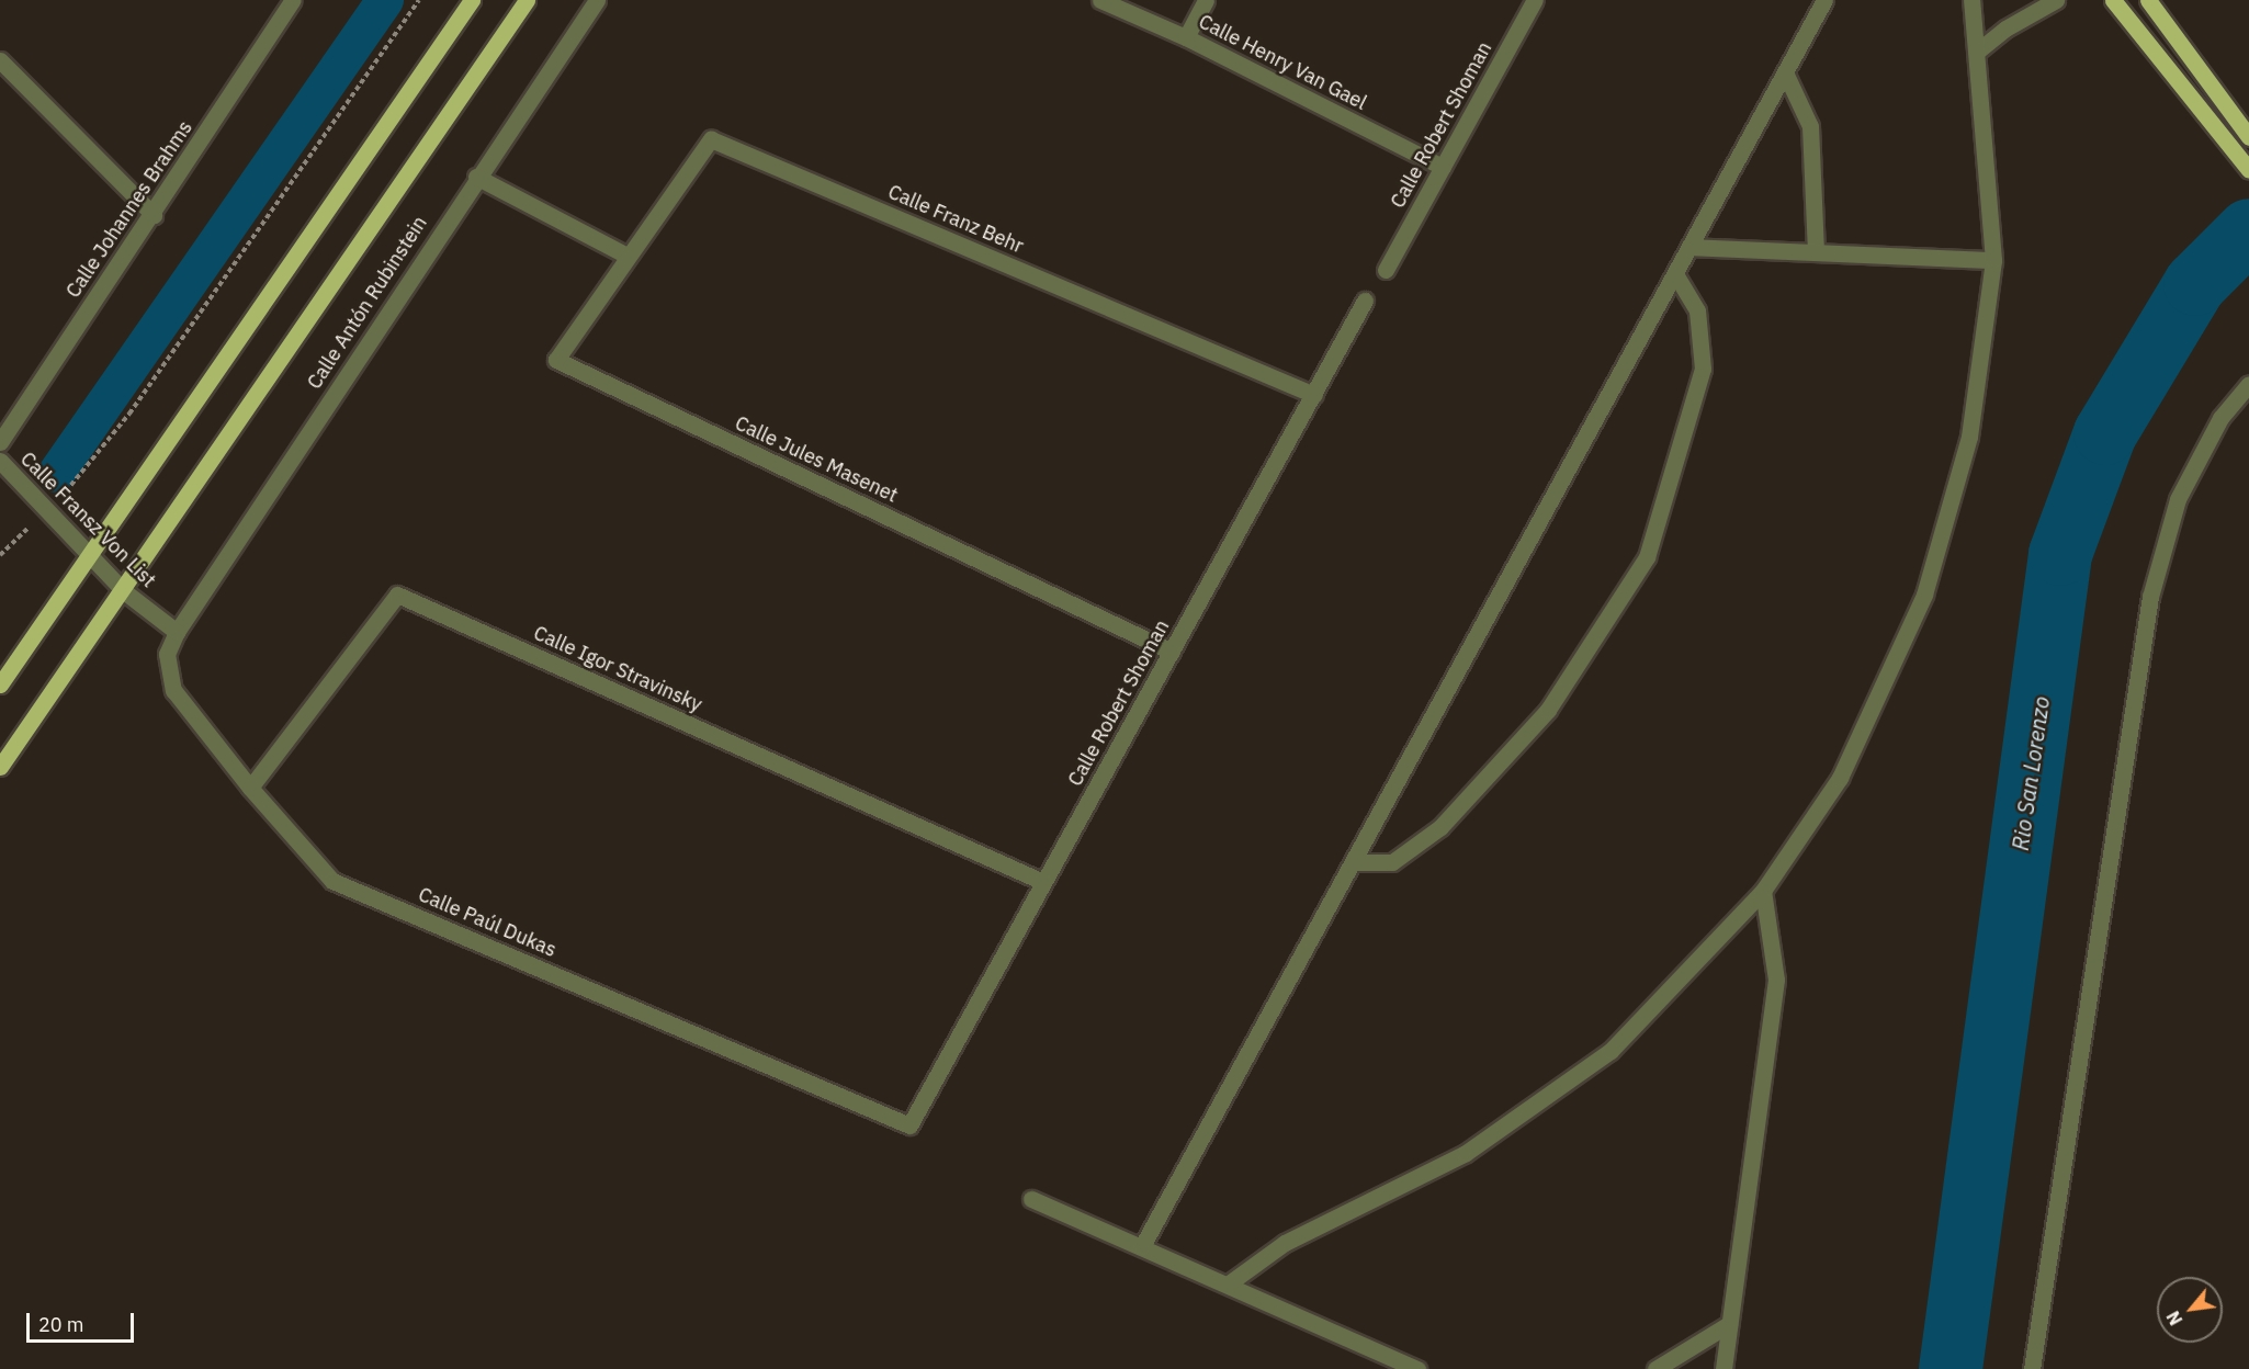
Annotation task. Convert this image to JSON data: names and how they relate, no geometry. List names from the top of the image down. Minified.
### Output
{"streets":{"main road":["Calle Antón Rubinstein"],"street":["Calle Henry Van Gael","Calle Robert Shoman","Calle Johannes Brahms","Calle Franz Behr","Calle Jules Masenet","Calle Fransz Von List","Calle Igor Stravinsky","Calle Paúl Dukas"]},"crossings":[["Calle Henry Van Gael","Calle Robert Shoman"],["Calle Robert Shoman","Calle Franz Behr"],["Calle Robert Shoman","Calle Jules Masenet"],["Calle Robert Shoman","Calle Igor Stravinsky"],["Calle Robert Shoman","Calle Paúl Dukas"],["Calle Franz Behr","Calle Jules Masenet"],["Calle Antón Rubinstein","Calle Fransz Von List"],["Calle Antón Rubinstein","Calle Paúl Dukas"],["Calle Fransz Von List","Calle Paúl Dukas"],["Calle Igor Stravinsky","Calle Paúl Dukas"]],"water":["Rio San Lorenzo"],"scale_bar":"20 m","north":"bottom left"}
